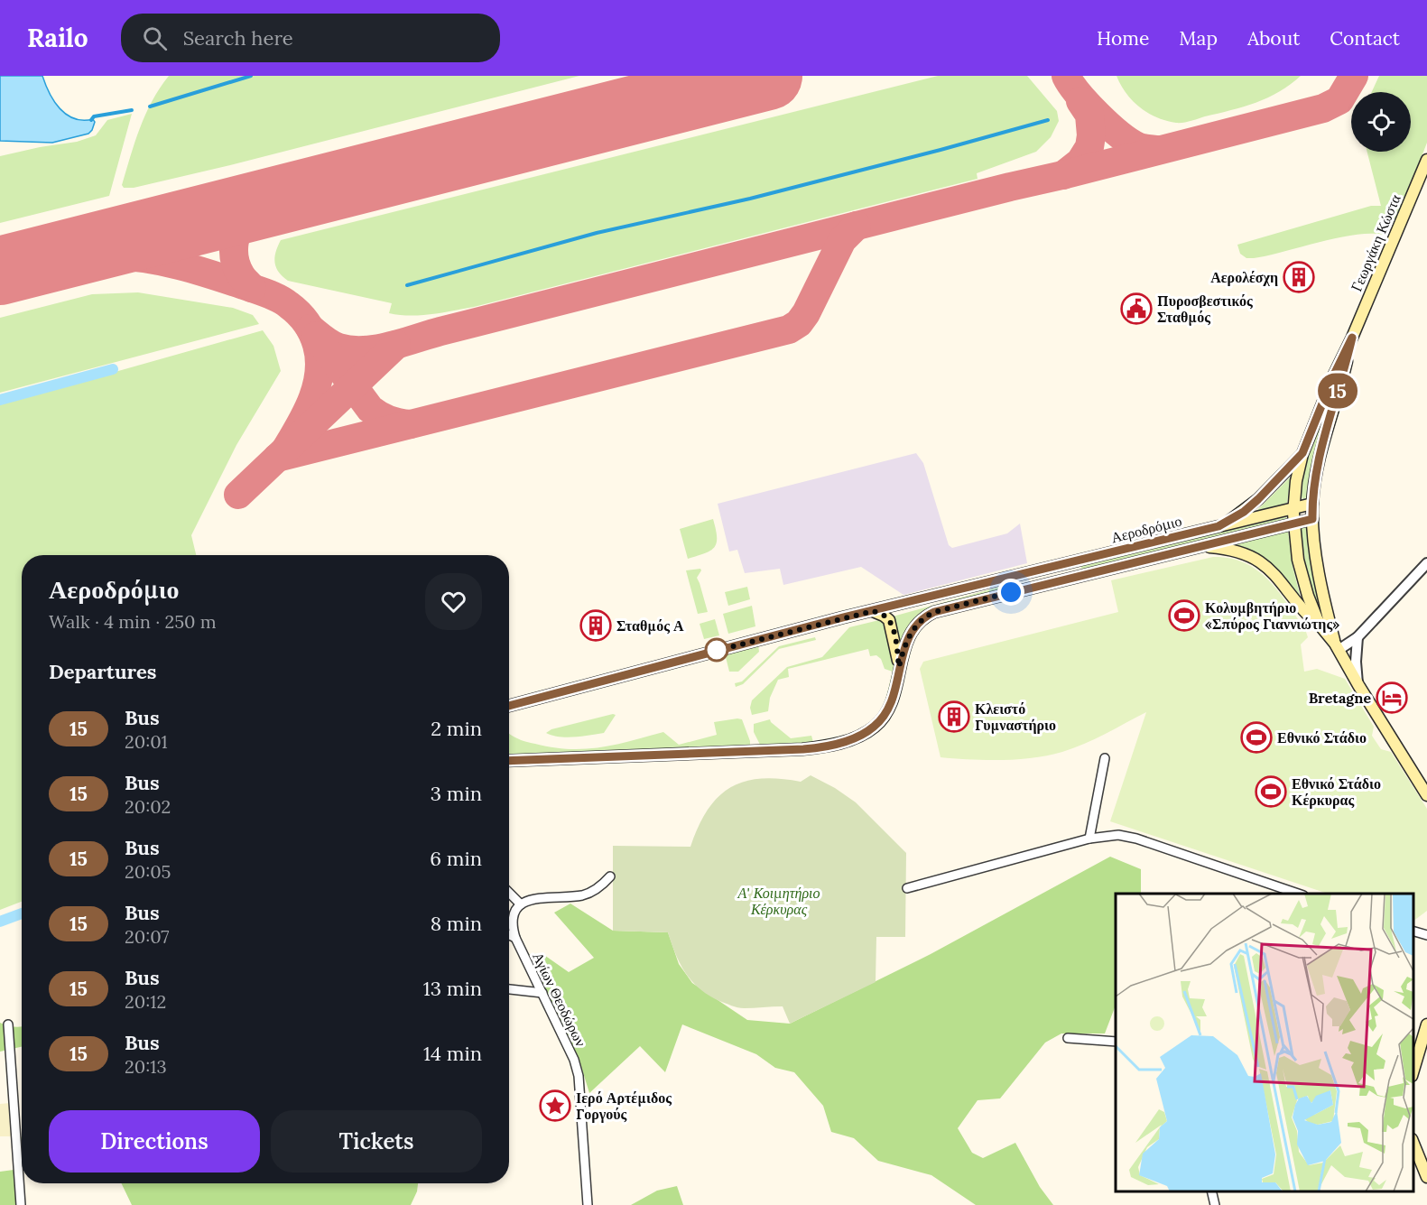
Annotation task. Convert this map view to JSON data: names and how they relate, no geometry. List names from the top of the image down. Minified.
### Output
{"streets":{"main road":["Γεωργάκη Κώστα","Αεροδρόμιο"],"street":["Αγίων Θεοδώρων"]},"crossings":[["Γεωργάκη Κώστα","Αεροδρόμιο"]],"parks":["Α' Κοιμητήριο Κέρκυρας"],"places":{"building":["Αερολέσχη","Σταθμός Α","Κλειστό Γυμναστήριο"],"public building":["Πυροσβεστικός Σταθμός"],"sports":["Κολυμβητήριο «Σπύρος Γιαννιώτης»","Εθνικό Στάδιο","Εθνικό Στάδιο Κέρκυρας"],"hotel":["Bretagne"],"place":["Ιερό Αρτέμιδος Γοργούς"]},"lines":["bus line 15"],"page":{"header":"Railo","search":"Search here","nav":["Home","Map","About","Contact"],"on_map":"15","heading":[["Αεροδρόμιο","Walk · 4 min · 250 m"],"Departures"],"list":[{"mark":"15","name":"Bus","note":"20:01","value":"2 min"},{"mark":"15","name":"Bus","note":"20:02","value":"3 min"},{"mark":"15","name":"Bus","note":"20:05","value":"6 min"},{"mark":"15","name":"Bus","note":"20:07","value":"8 min"},{"mark":"15","name":"Bus","note":"20:12","value":"13 min"},{"mark":"15","name":"Bus","note":"20:13","value":"14 min"}],"buttons":["Directions","Tickets"]}}
